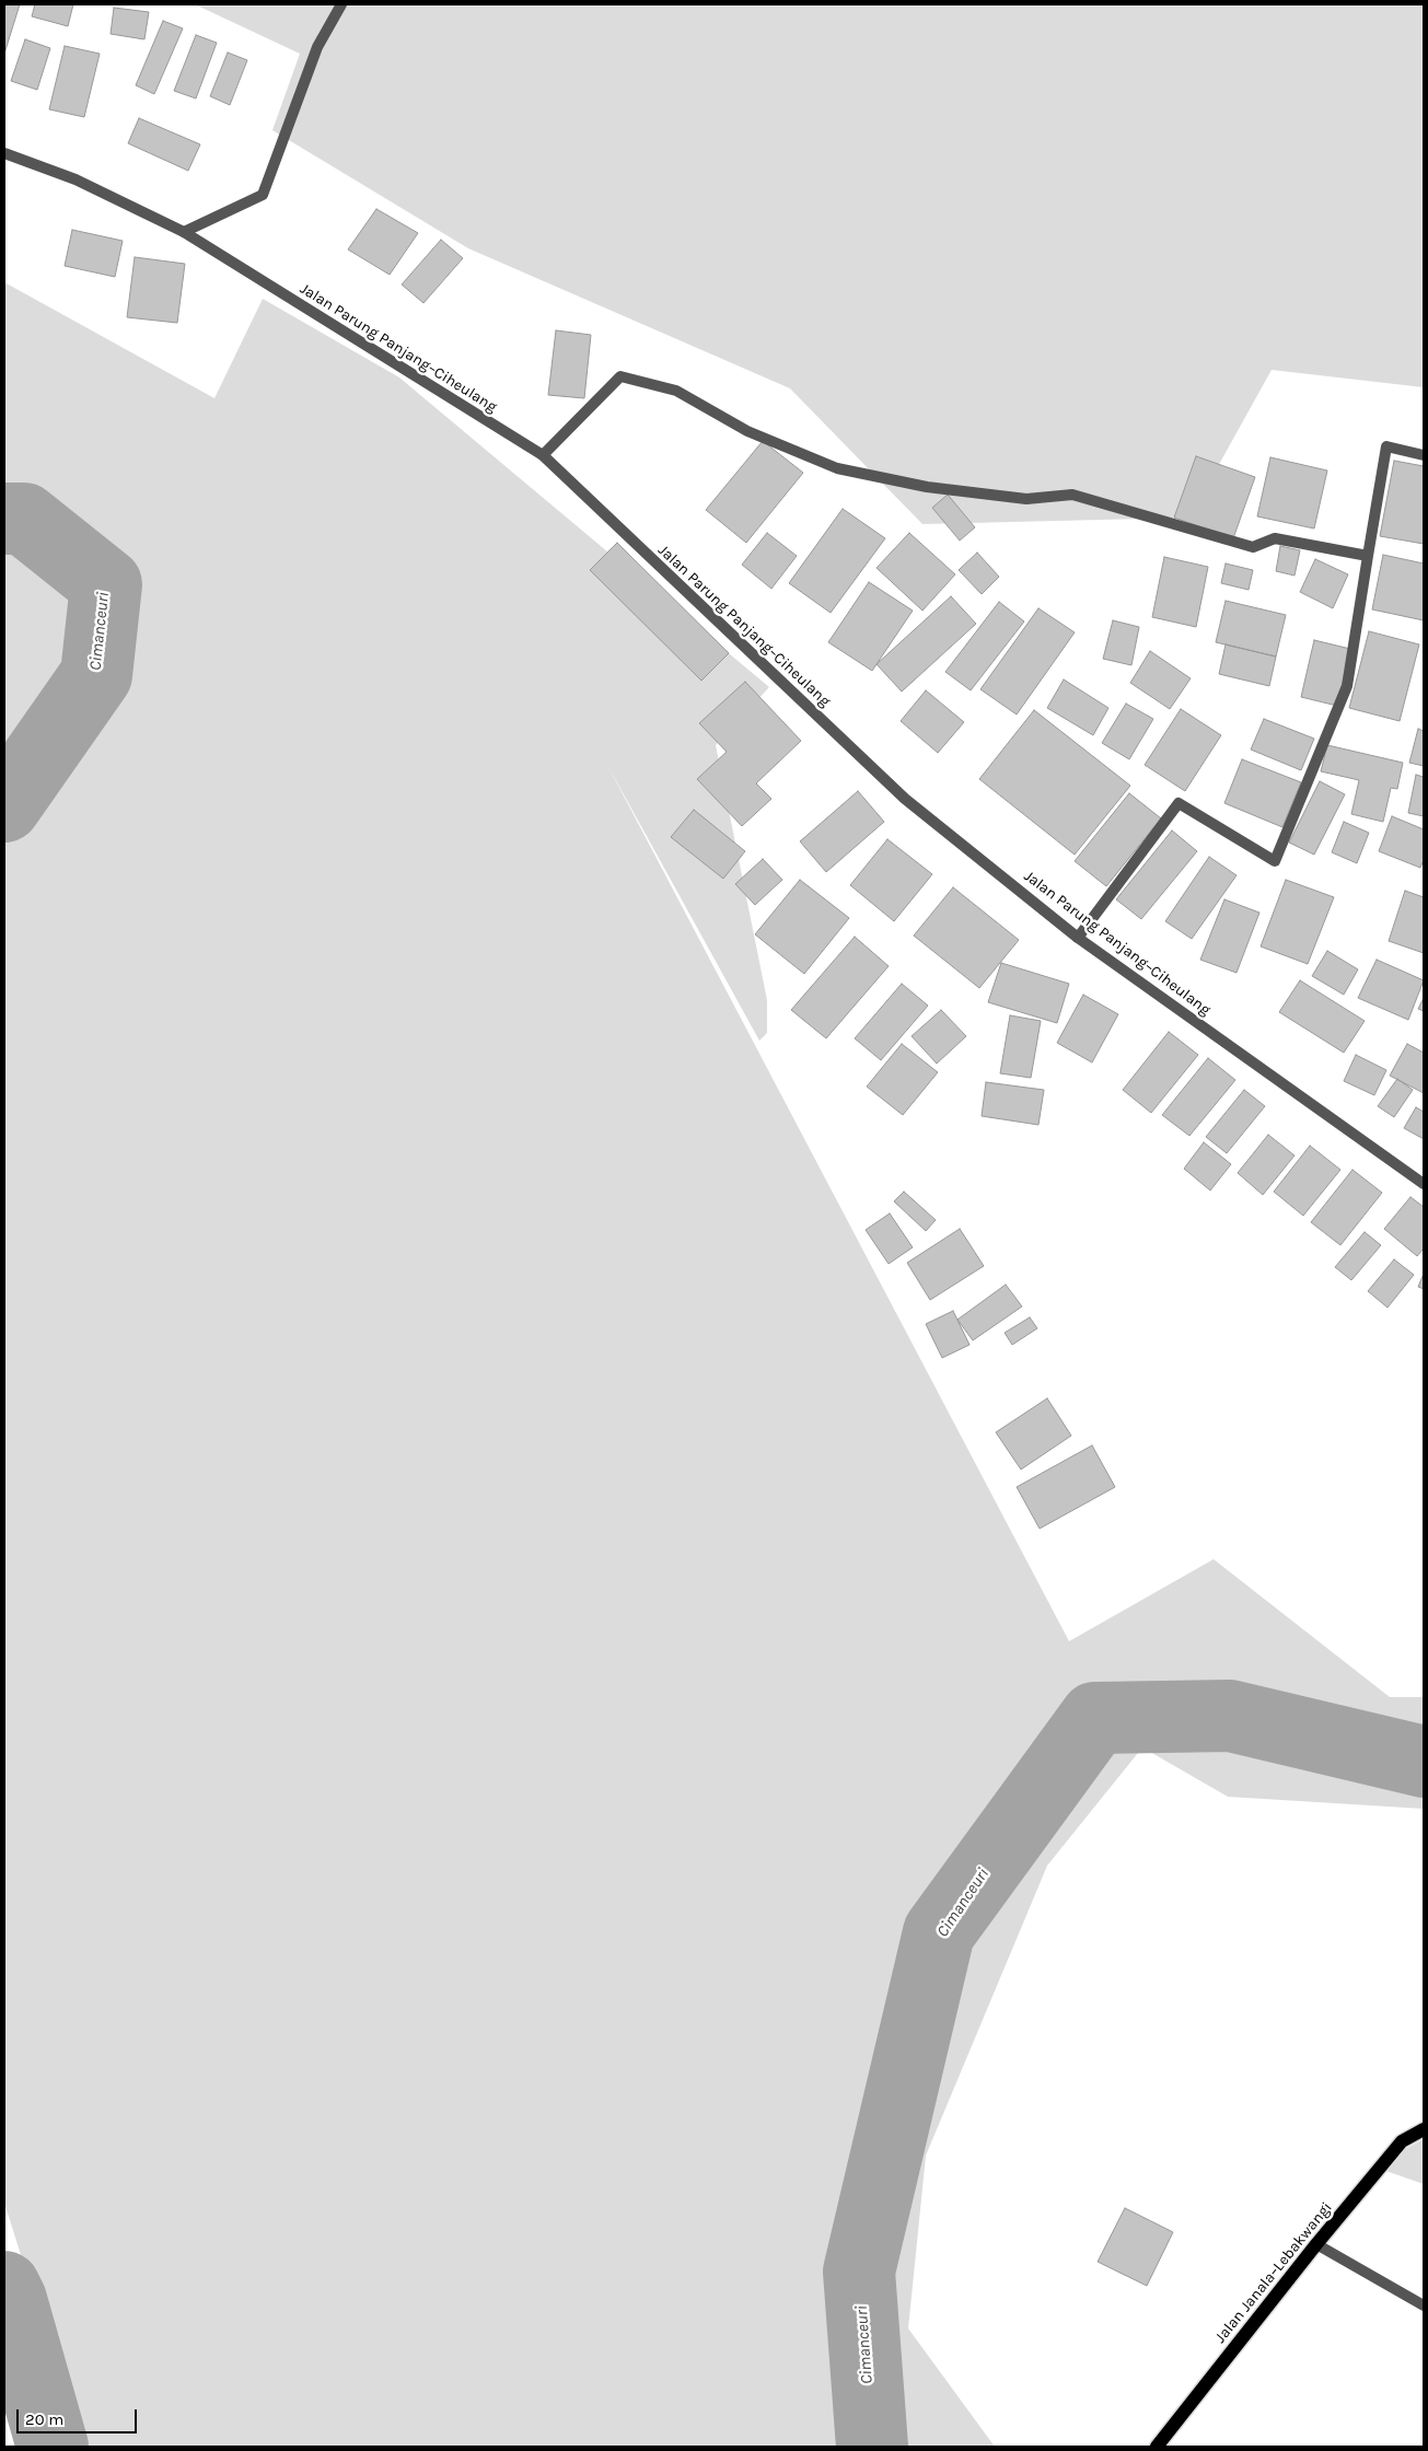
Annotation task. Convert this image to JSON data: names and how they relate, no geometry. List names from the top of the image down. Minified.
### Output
{"streets":{"main road":["Jalan Janala–Lebakwangi"],"street":["Jalan Parung Panjang–Ciheulang"]},"water":["Cimanceuri"],"scale_bar":"20 m"}
